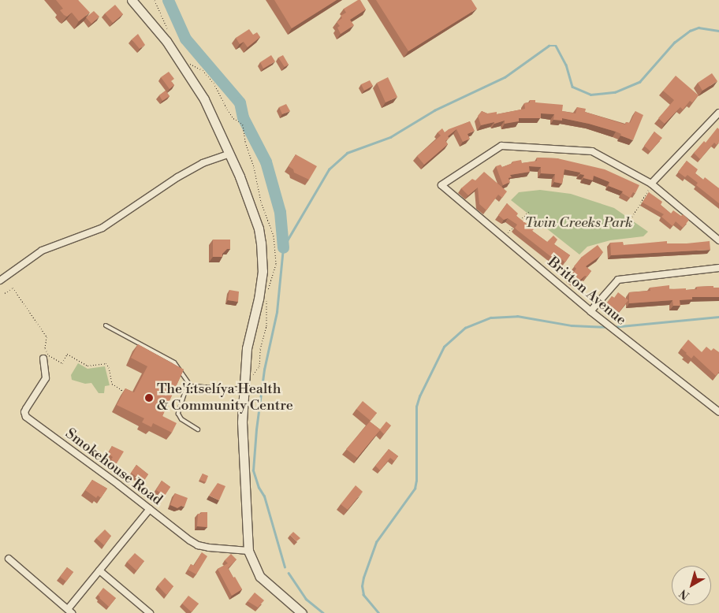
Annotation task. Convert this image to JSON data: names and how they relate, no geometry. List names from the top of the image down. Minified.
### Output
{"streets":{"street":["Britton Avenue","Smokehouse Road"]},"parks":["Twin Creeks Park"],"places":["The'í:tselíya Health & Community Centre"],"north":"bottom left"}
